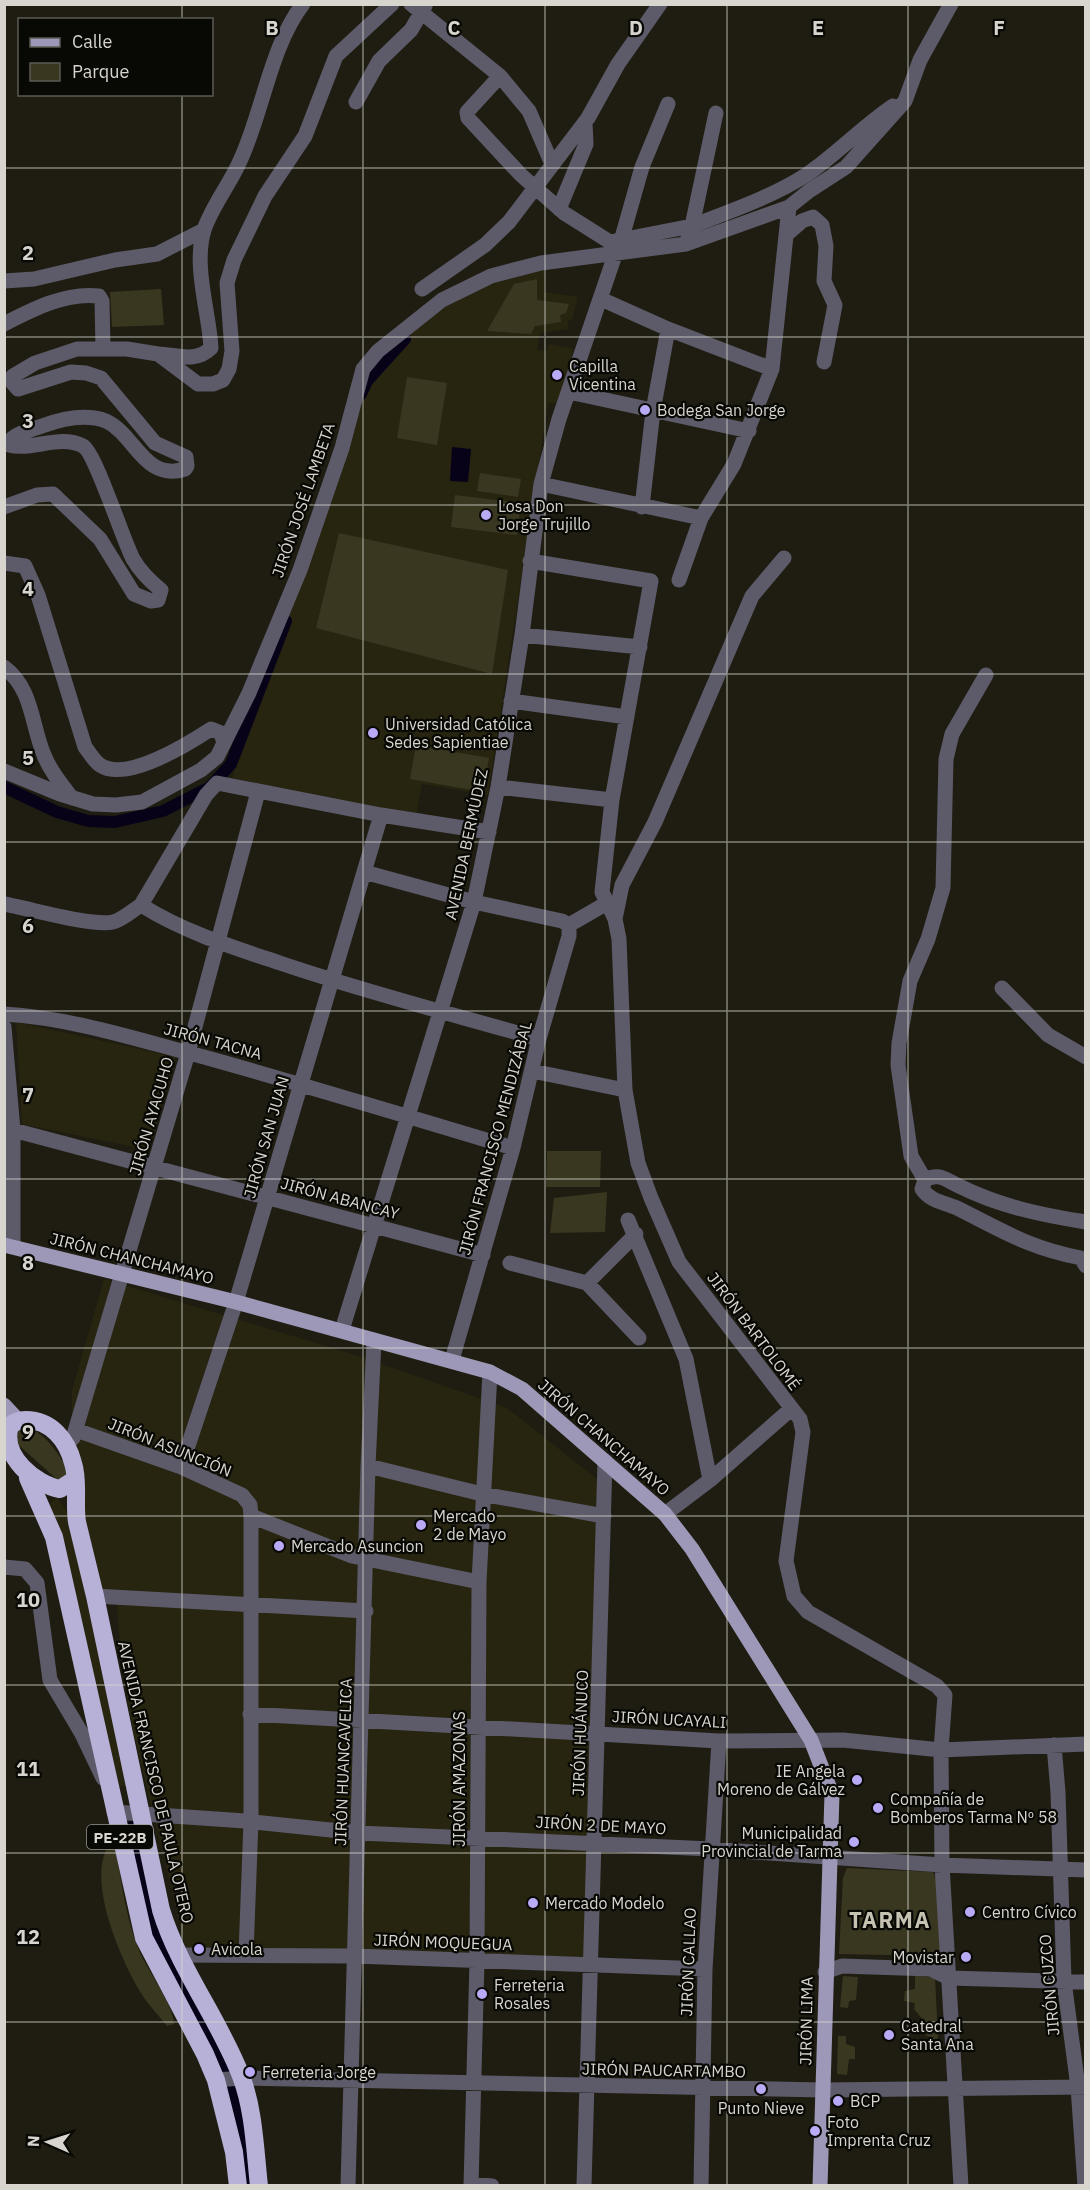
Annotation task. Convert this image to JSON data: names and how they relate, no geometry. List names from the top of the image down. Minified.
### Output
{"streets":{"highway":["AVENIDA FRANCISCO DE PAULA OTERO","PE-22B"],"main road":["JIRÓN CHANCHAMAYO","JIRÓN LIMA"],"street":["JIRÓN JOSÉ LAMBETA","AVENIDA BERMÚDEZ","JIRÓN TACNA","JIRÓN AYACUHO","JIRÓN SAN JUAN","JIRÓN FRANCISCO MENDIZÁBAL","JIRÓN ABANCAY","JIRÓN BARTOLOMÉ","JIRÓN ASUNCIÓN","JIRÓN UCAYALI","JIRÓN HUÁNUCO","JIRÓN HUANCAVELICA","JIRÓN AMAZONAS","JIRÓN 2 DE MAYO","JIRÓN MOQUEGUA","JIRÓN CALLAO","JIRÓN CUZCO","JIRÓN PAUCARTAMBO"]},"crossings":[["JIRÓN JOSÉ LAMBETA","AVENIDA BERMÚDEZ"],["AVENIDA BERMÚDEZ","JIRÓN TACNA"],["AVENIDA BERMÚDEZ","JIRÓN ABANCAY"],["AVENIDA BERMÚDEZ","JIRÓN CHANCHAMAYO"],["JIRÓN TACNA","JIRÓN AYACUHO"],["JIRÓN TACNA","JIRÓN SAN JUAN"],["JIRÓN TACNA","JIRÓN FRANCISCO MENDIZÁBAL"],["JIRÓN AYACUHO","JIRÓN ABANCAY"],["JIRÓN AYACUHO","JIRÓN CHANCHAMAYO"],["JIRÓN AYACUHO","JIRÓN ASUNCIÓN"],["JIRÓN AYACUHO","AVENIDA FRANCISCO DE PAULA OTERO"],["JIRÓN AYACUHO","PE-22B"],["JIRÓN SAN JUAN","JIRÓN ABANCAY"],["JIRÓN SAN JUAN","JIRÓN CHANCHAMAYO"],["JIRÓN SAN JUAN","JIRÓN ASUNCIÓN"],["JIRÓN FRANCISCO MENDIZÁBAL","JIRÓN ABANCAY"],["JIRÓN FRANCISCO MENDIZÁBAL","JIRÓN CHANCHAMAYO"],["JIRÓN CHANCHAMAYO","JIRÓN UCAYALI"],["JIRÓN CHANCHAMAYO","JIRÓN HUÁNUCO"],["JIRÓN CHANCHAMAYO","JIRÓN HUANCAVELICA"],["JIRÓN CHANCHAMAYO","JIRÓN AMAZONAS"],["JIRÓN CHANCHAMAYO","JIRÓN 2 DE MAYO"],["JIRÓN CHANCHAMAYO","JIRÓN LIMA"],["JIRÓN BARTOLOMÉ","JIRÓN UCAYALI"],["JIRÓN UCAYALI","JIRÓN HUÁNUCO"],["JIRÓN UCAYALI","JIRÓN HUANCAVELICA"],["JIRÓN UCAYALI","JIRÓN AMAZONAS"],["JIRÓN UCAYALI","JIRÓN CALLAO"],["JIRÓN UCAYALI","JIRÓN CUZCO"],["JIRÓN HUÁNUCO","JIRÓN 2 DE MAYO"],["JIRÓN HUÁNUCO","JIRÓN MOQUEGUA"],["JIRÓN HUÁNUCO","JIRÓN PAUCARTAMBO"],["JIRÓN HUANCAVELICA","JIRÓN 2 DE MAYO"],["JIRÓN HUANCAVELICA","JIRÓN MOQUEGUA"],["JIRÓN HUANCAVELICA","JIRÓN PAUCARTAMBO"],["JIRÓN AMAZONAS","JIRÓN 2 DE MAYO"],["JIRÓN AMAZONAS","JIRÓN MOQUEGUA"],["JIRÓN AMAZONAS","JIRÓN PAUCARTAMBO"],["AVENIDA FRANCISCO DE PAULA OTERO","JIRÓN 2 DE MAYO"],["AVENIDA FRANCISCO DE PAULA OTERO","PE-22B"],["AVENIDA FRANCISCO DE PAULA OTERO","JIRÓN MOQUEGUA"],["AVENIDA FRANCISCO DE PAULA OTERO","JIRÓN PAUCARTAMBO"],["JIRÓN 2 DE MAYO","JIRÓN CALLAO"],["JIRÓN 2 DE MAYO","JIRÓN CUZCO"],["JIRÓN 2 DE MAYO","JIRÓN LIMA"],["JIRÓN MOQUEGUA","JIRÓN CALLAO"],["JIRÓN CALLAO","JIRÓN PAUCARTAMBO"],["JIRÓN CUZCO","JIRÓN PAUCARTAMBO"],["JIRÓN LIMA","JIRÓN PAUCARTAMBO"]],"districts":["TARMA"],"places":["Capilla Vicentina","Bodega San Jorge","Losa Don Jorge Trujillo","Universidad Católica Sedes Sapientiae","Mercado 2 de Mayo","Mercado Asuncion","IE Angela Moreno de Gálvez","Compañía de Bomberos Tarma Nº 58","Municipalidad Provincial de Tarma","Mercado Modelo","Centro Cívico","Avicola","Movistar","Ferreteria Rosales","Catedral Santa Ana","Ferreteria Jorge","Punto Nieve","BCP","Foto Imprenta Cruz"],"legend":["Calle","Parque"],"north":"left","grid":{"columns":["B","C","D","E","F"],"rows":["2","3","4","5","6","7","8","9","10","11","12"]}}
